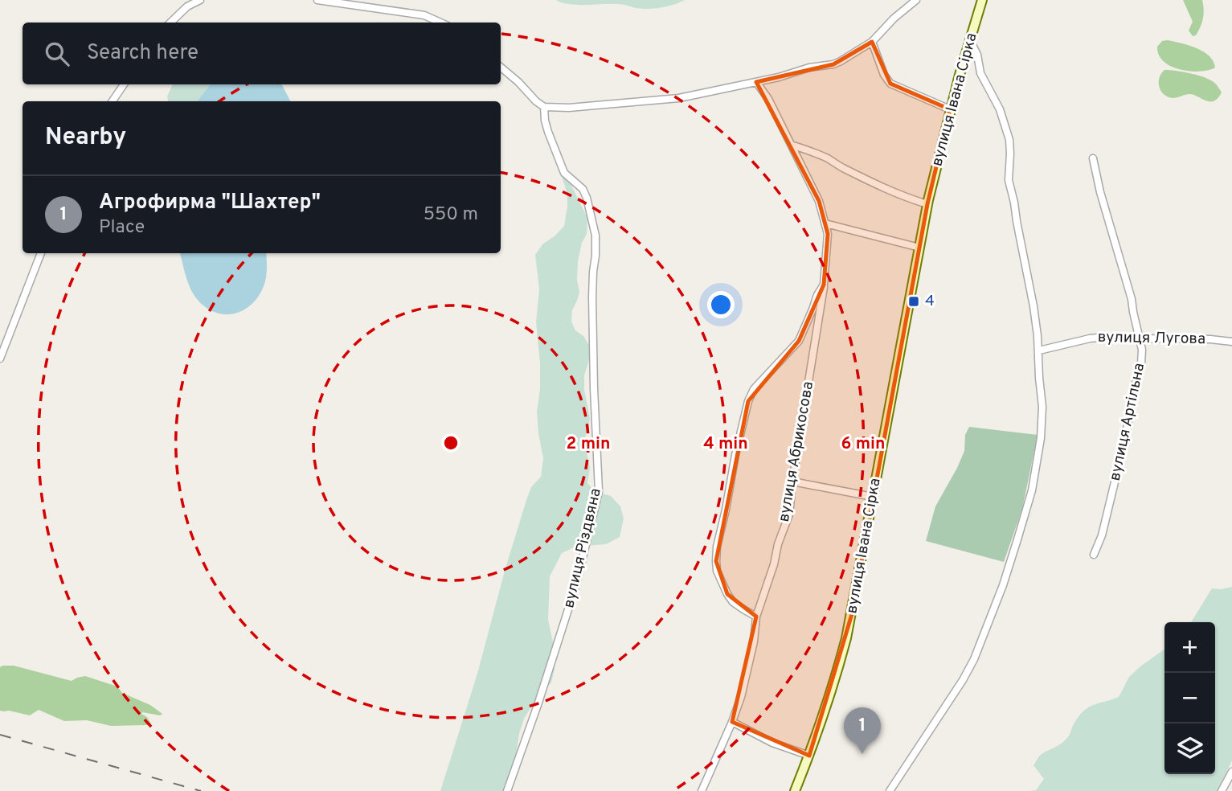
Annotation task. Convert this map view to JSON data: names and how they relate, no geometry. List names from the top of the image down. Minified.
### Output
{"streets":{"street":["вулиця Івана Сірка","вулиця Лугова","вулиця Артільна","вулиця Абрикосова","вулиця Різдвяна"]},"crossings":[["вулиця Лугова","вулиця Артільна"]],"places":{"transit":["4"]},"page":{"search":"Search here","heading":"Nearby","list":[{"mark":"1","name":"Агрофирма \"Шахтер\"","note":"Place","value":"550 m"}],"map_buttons":["+","−"],"pins":"1"},"rings":["2 min","4 min","6 min"]}
